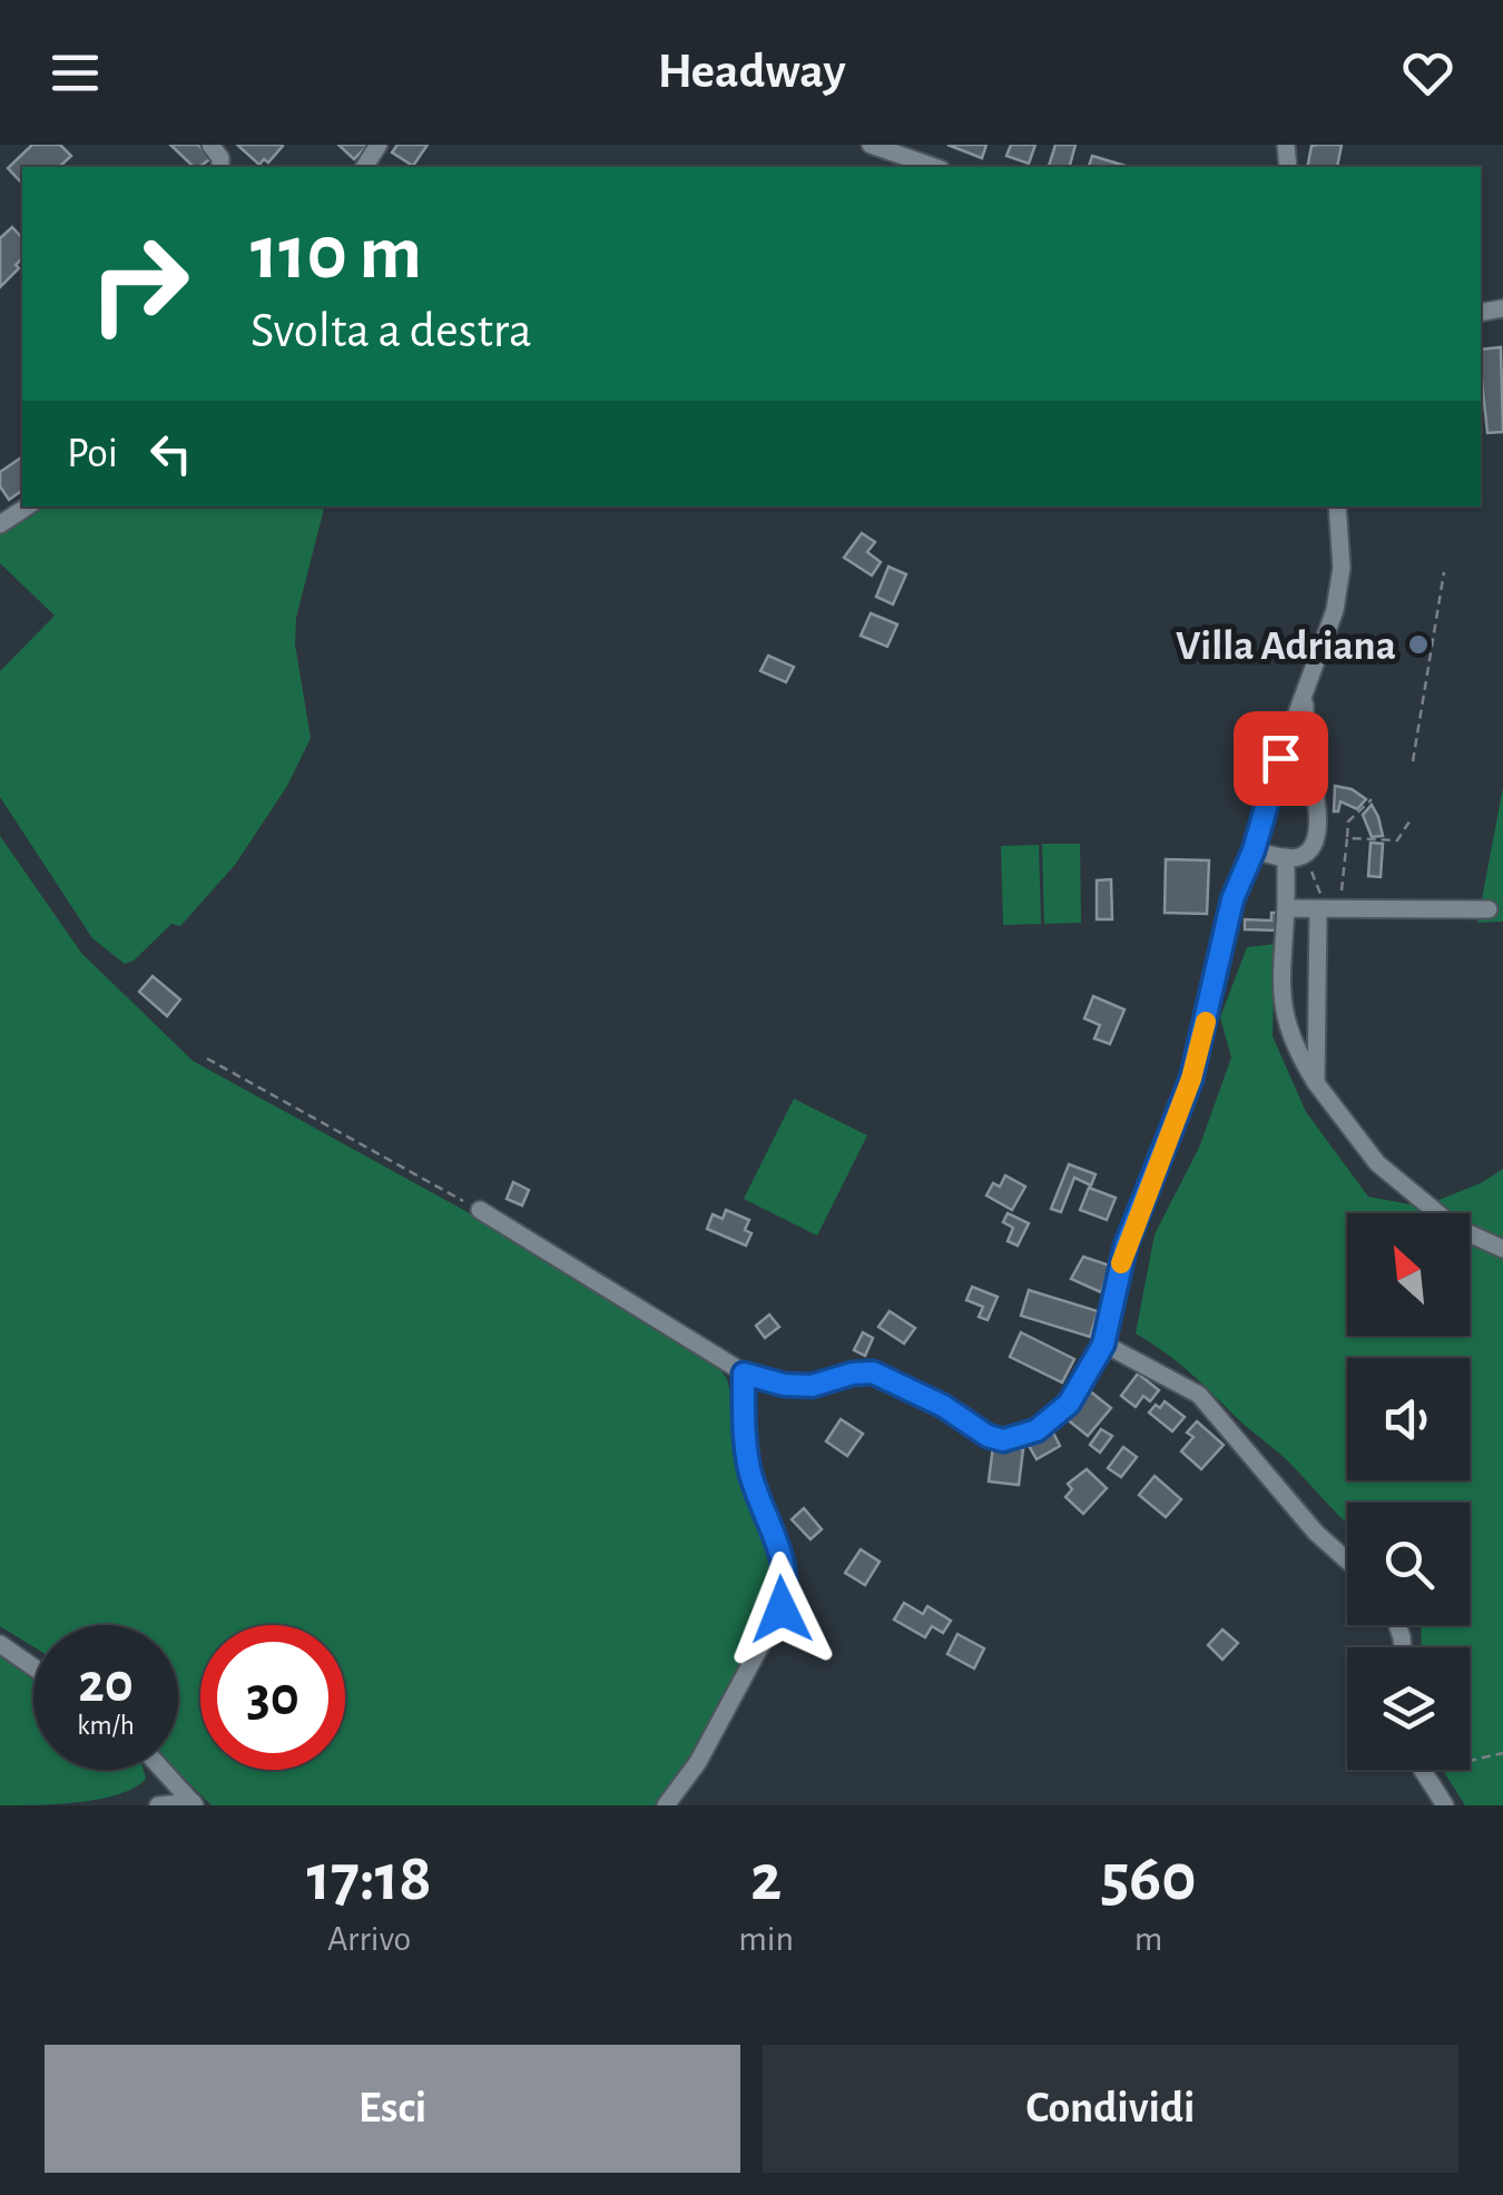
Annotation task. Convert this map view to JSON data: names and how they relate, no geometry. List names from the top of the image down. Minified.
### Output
{"places":["Villa Adriana"],"north":"top left","page":{"header":"Headway","turn":["110 m","Svolta a destra"],"then":"Poi","speed":"20 km/h","limit":"30","eta":["17:18","Arrivo","2","min","560","m"],"buttons":["Esci","Condividi"]}}
